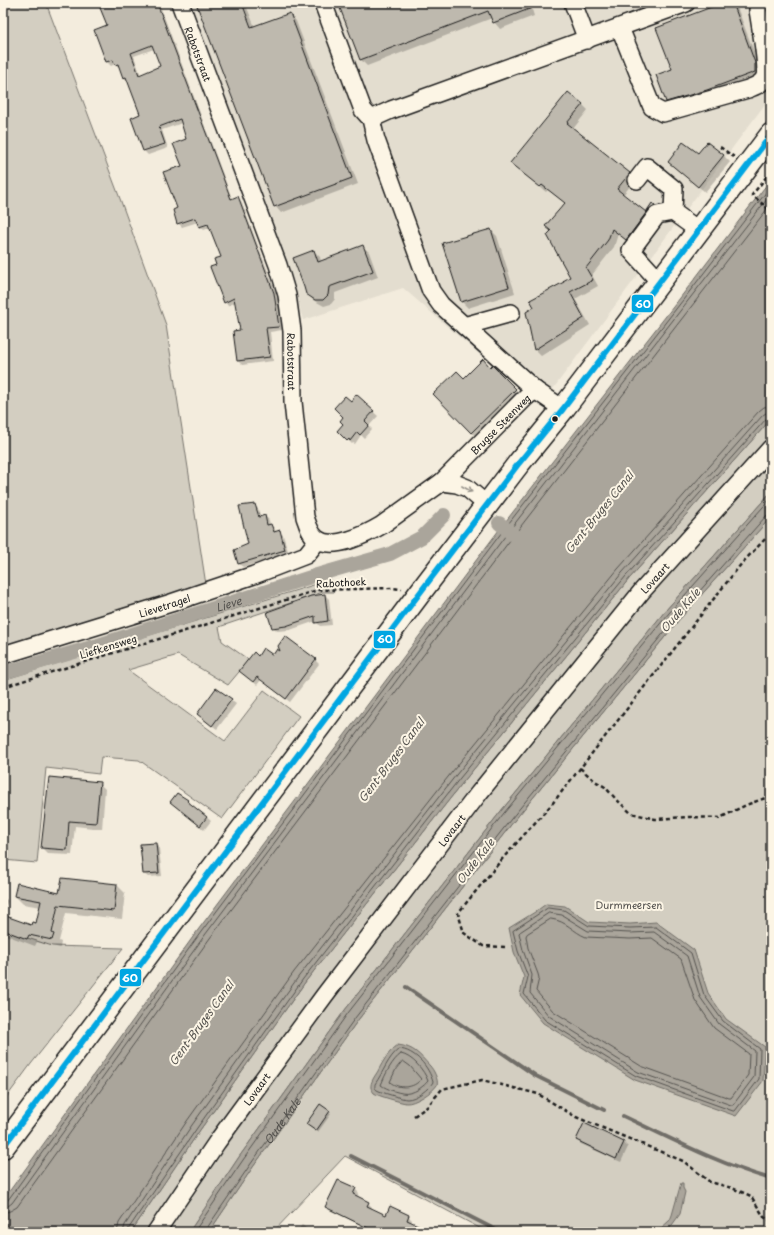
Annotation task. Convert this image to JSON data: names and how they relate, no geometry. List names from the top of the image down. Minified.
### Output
{"streets":{"street":["Rabotstraat","Brugse Steenweg","Lovaart","Lievetragel"],"path":["Rabothoek","Liefkensweg"]},"crossings":[["Rabotstraat","Lievetragel"],["Rabothoek","Liefkensweg"]],"water":["Gent-Bruges Canal","Lieve","Oude Kale"],"parks":["Durmmeersen"],"lines":["transit line 60"]}
